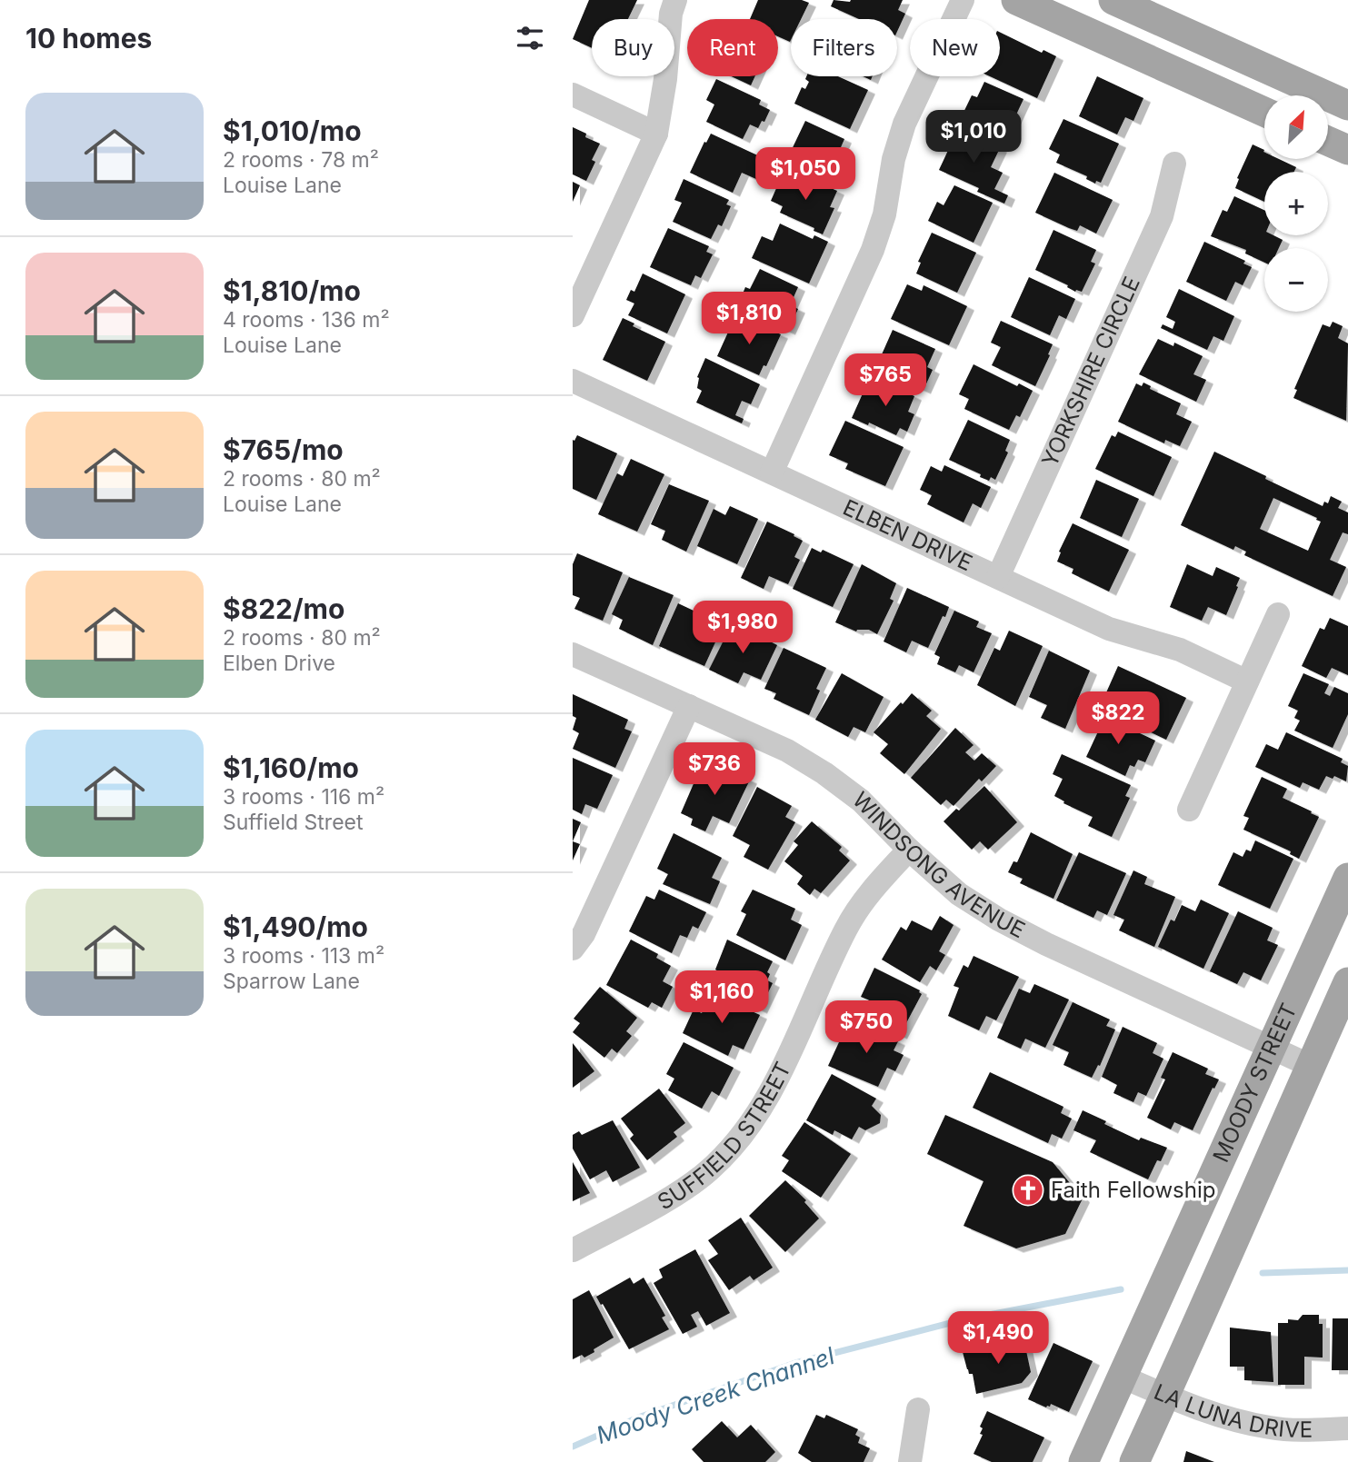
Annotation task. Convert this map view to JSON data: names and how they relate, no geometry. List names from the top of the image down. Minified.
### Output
{"streets":{"main road":["MOODY STREET"],"street":["YORKSHIRE CIRCLE","ELBEN DRIVE","WINDSONG AVENUE","SUFFIELD STREET","LA LUNA DRIVE"]},"crossings":[["YORKSHIRE CIRCLE","ELBEN DRIVE"],["WINDSONG AVENUE","MOODY STREET"],["WINDSONG AVENUE","SUFFIELD STREET"],["MOODY STREET","LA LUNA DRIVE"]],"water":["Moody Creek Channel"],"places":{"church":["Faith Fellowship"]},"north":"top right","page":{"heading":"10 homes","chip":["Buy","Rent","Filters","New"],"list":[{"name":"$1,010/mo","note":"2 rooms · 78 m² · Louise Lane"},{"name":"$1,810/mo","note":"4 rooms · 136 m² · Louise Lane"},{"name":"$765/mo","note":"2 rooms · 80 m² · Louise Lane"},{"name":"$822/mo","note":"2 rooms · 80 m² · Elben Drive"},{"name":"$1,160/mo","note":"3 rooms · 116 m² · Suffield Street"},{"name":"$1,490/mo","note":"3 rooms · 113 m² · Sparrow Lane"}],"map_buttons":["+","−"],"price":["$1,010","$1,050","$1,810","$765","$1,980","$822","$736","$1,160","$750","$1,490"]}}
